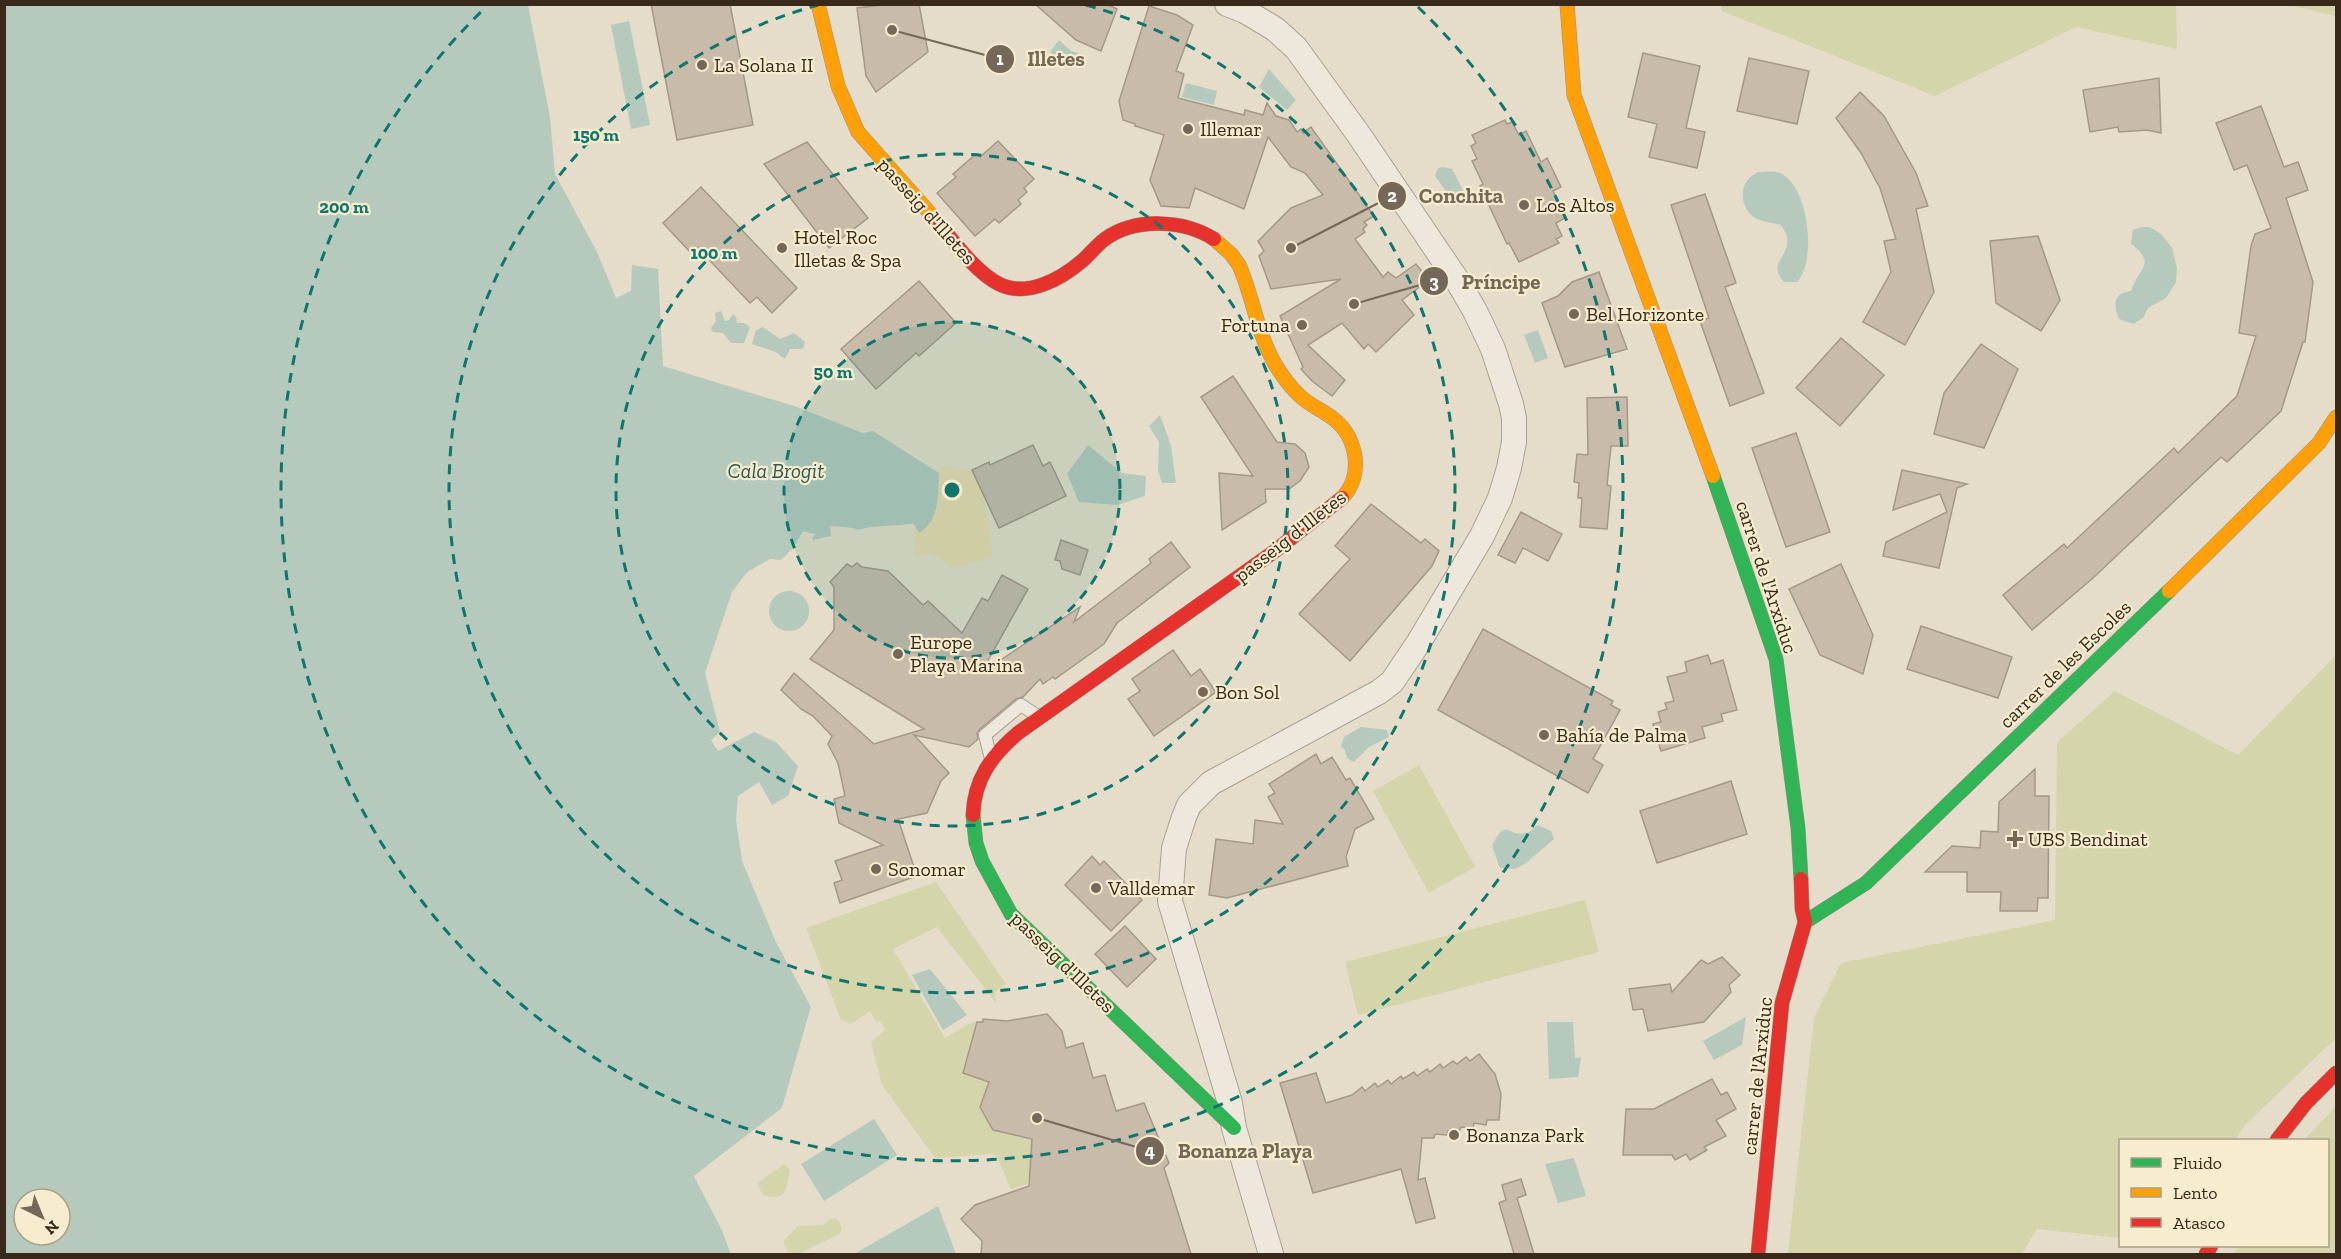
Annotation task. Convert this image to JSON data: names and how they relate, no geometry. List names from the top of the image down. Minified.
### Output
{"streets":{"street":["passeig d'Illetes","carrer de l'Arxiduc","carrer de les Escoles"]},"crossings":[["carrer de l'Arxiduc","carrer de les Escoles"]],"water":["Cala Brogit"],"places":{"other":["Illetes","La Solana II","Illemar","Los Altos","Hotel Roc Illetas & Spa","Conchita","Príncipe","Bel Horizonte","Fortuna","Europe Playa Marina","Bon Sol","Bahía de Palma","Sonomar","Valldemar","Bonanza Playa","Bonanza Park"],"health":["UBS Bendinat"]},"legend":["Fluido","Lento","Atasco"],"north":"bottom right","rings":["150 m","200 m","100 m","50 m"]}
